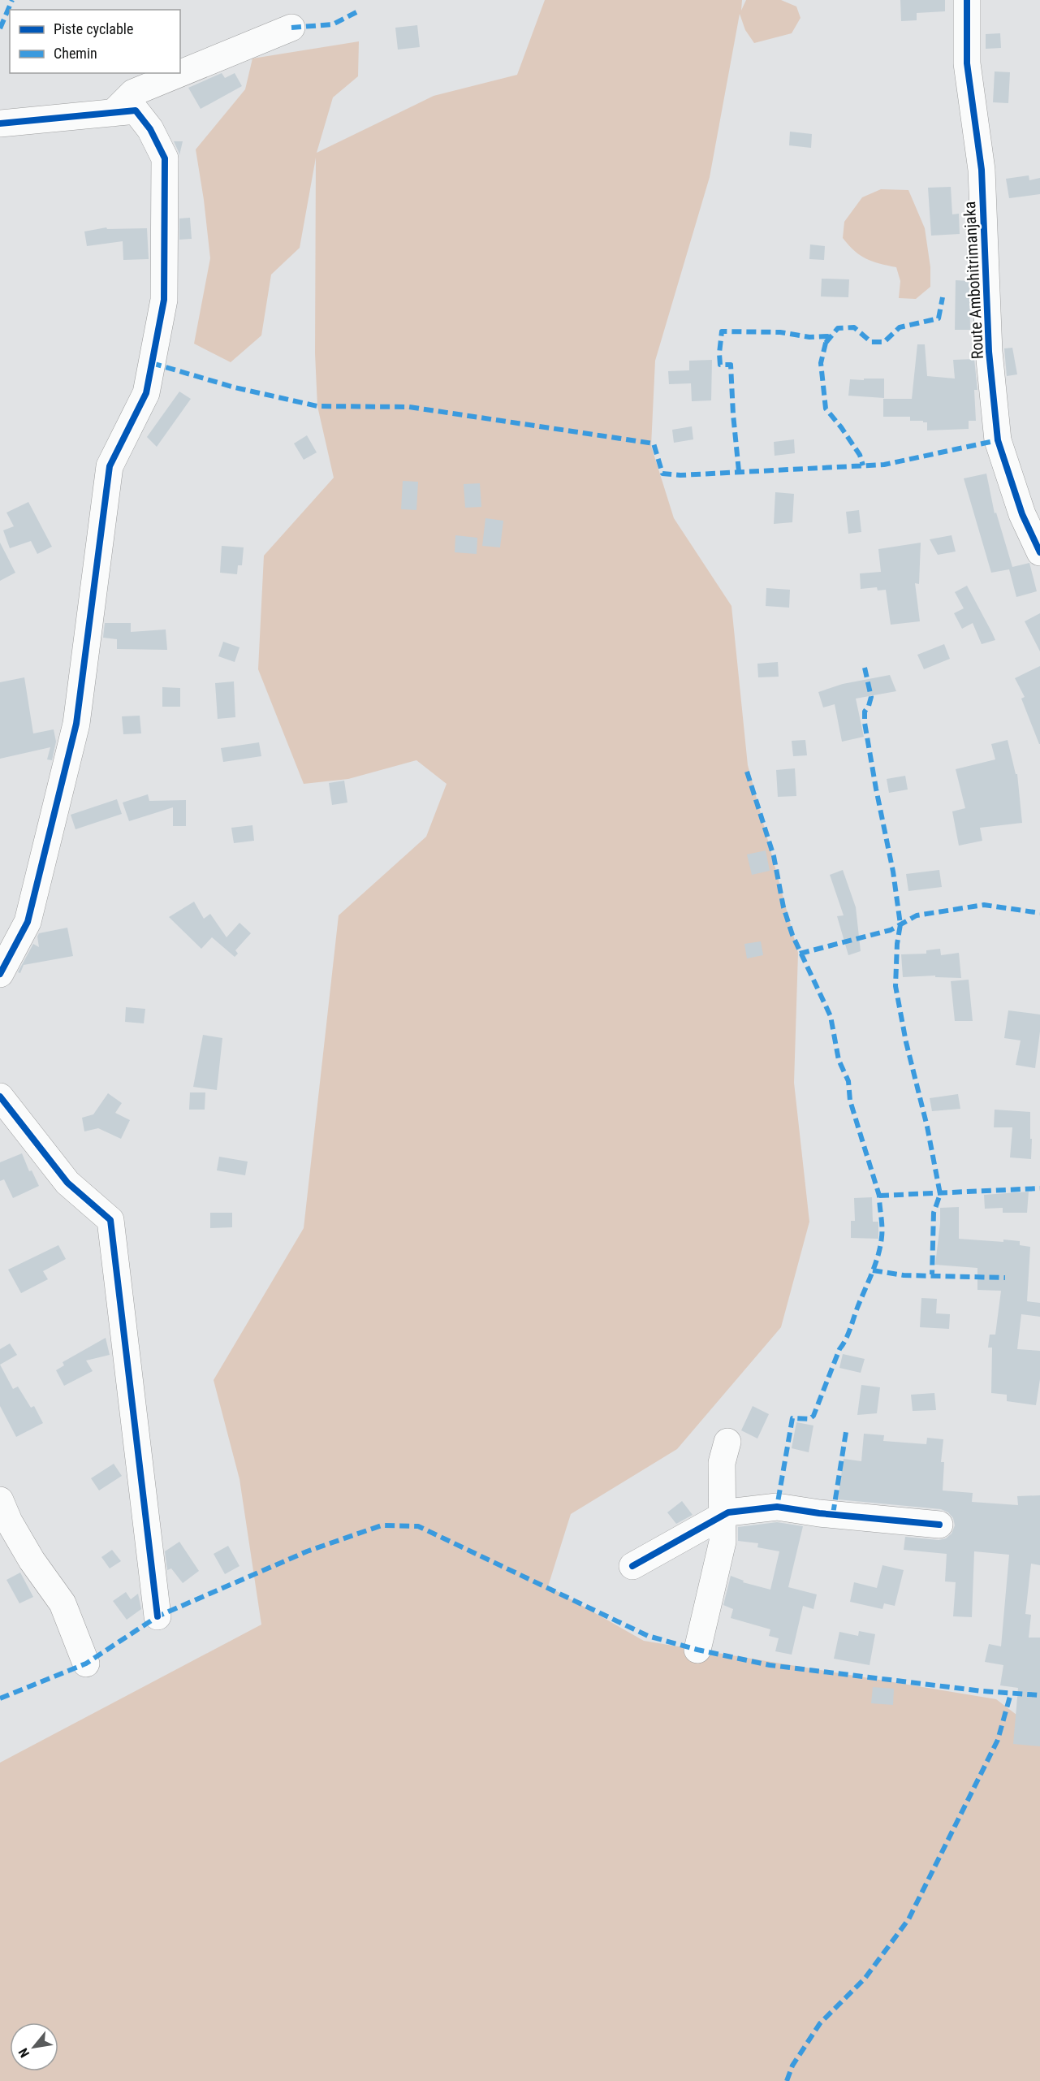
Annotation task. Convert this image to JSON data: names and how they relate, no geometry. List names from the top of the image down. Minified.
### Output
{"streets":{"street":["Route Ambohitrimanjaka"]},"legend":["Piste cyclable","Chemin"],"north":"bottom left"}
